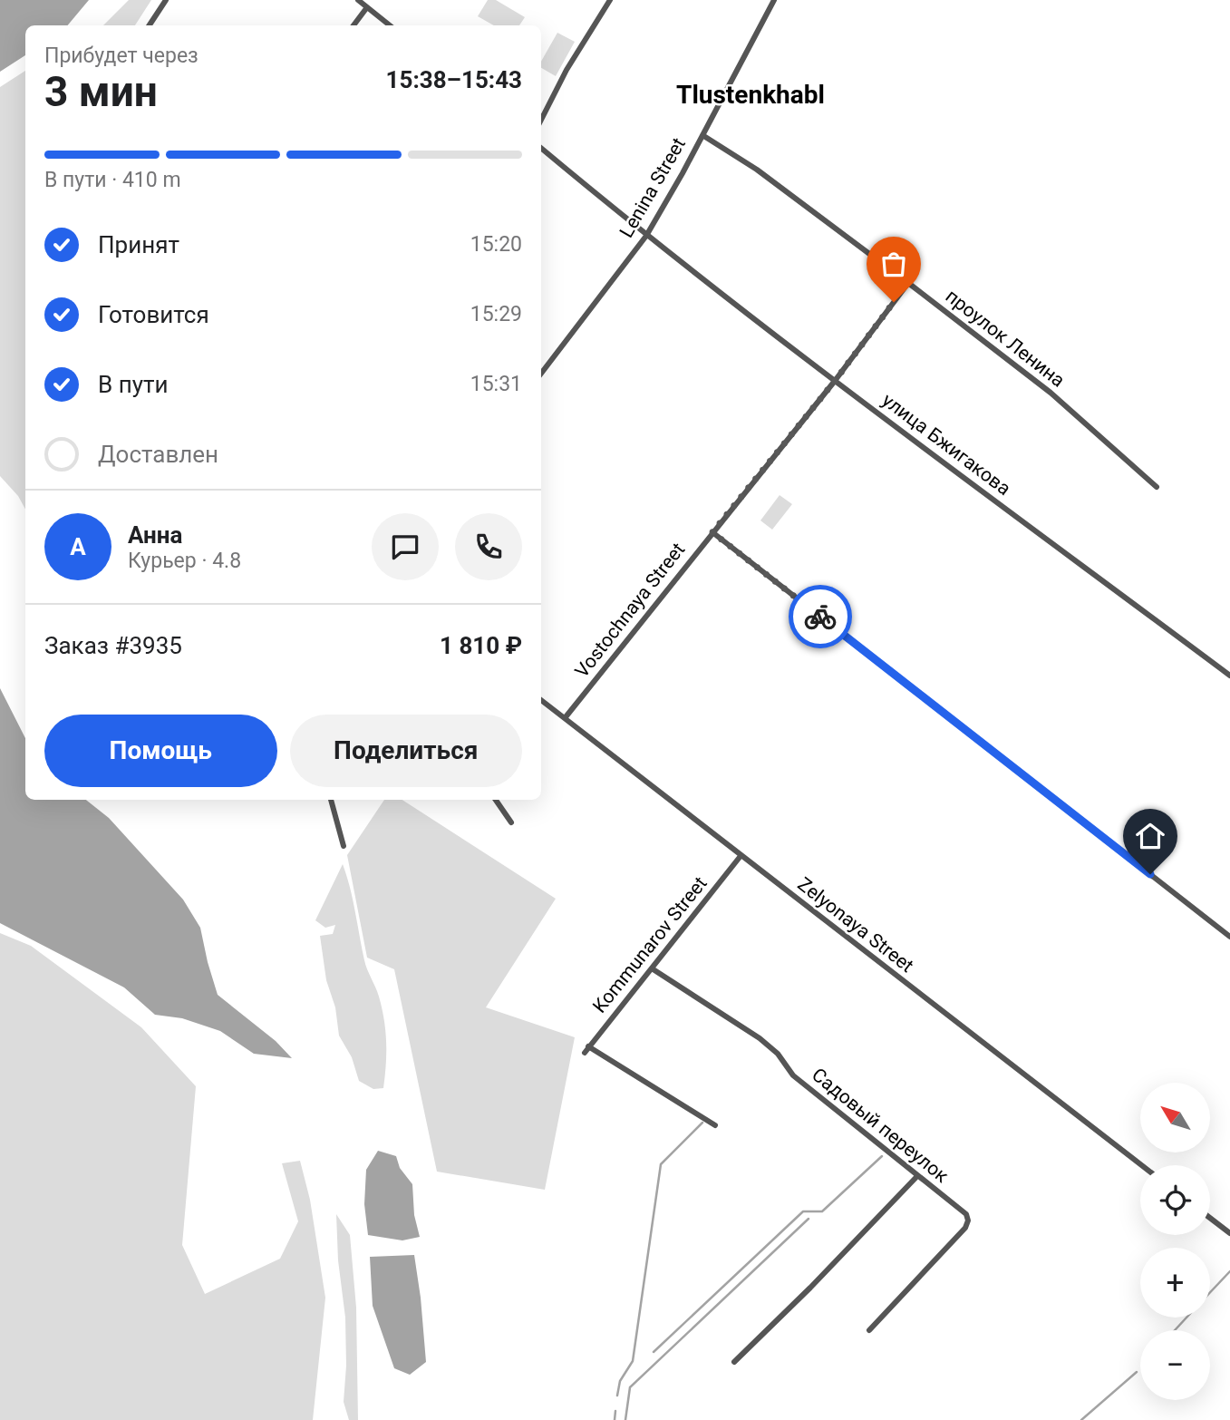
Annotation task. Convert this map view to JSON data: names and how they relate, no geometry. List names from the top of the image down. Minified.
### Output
{"streets":{"street":["Lenina Street","проулок Ленина","улица Бжигакова","Vostochnaya Street","Zelyonaya Street","Kommunarov Street","Садовый переулок"]},"crossings":[["Lenina Street","проулок Ленина"],["Lenina Street","улица Бжигакова"],["проулок Ленина","Vostochnaya Street"],["улица Бжигакова","Vostochnaya Street"],["Vostochnaya Street","Zelyonaya Street"],["Zelyonaya Street","Kommunarov Street"],["Kommunarov Street","Садовый переулок"]],"districts":["Tlustenkhabl"],"north":"top left","page":{"heading":["3 мин","Прибудет через","15:38–15:43"],"panel":["Анна","Курьер · 4.8","Заказ #3935","1 810 ₽"],"bar":"В пути · 410 m","list":[["Принят","15:20"],["Готовится","15:29"],["В пути","15:31"],"Доставлен"],"round":"А","buttons":["Помощь","Поделиться"],"map_buttons":["+","−"]}}
